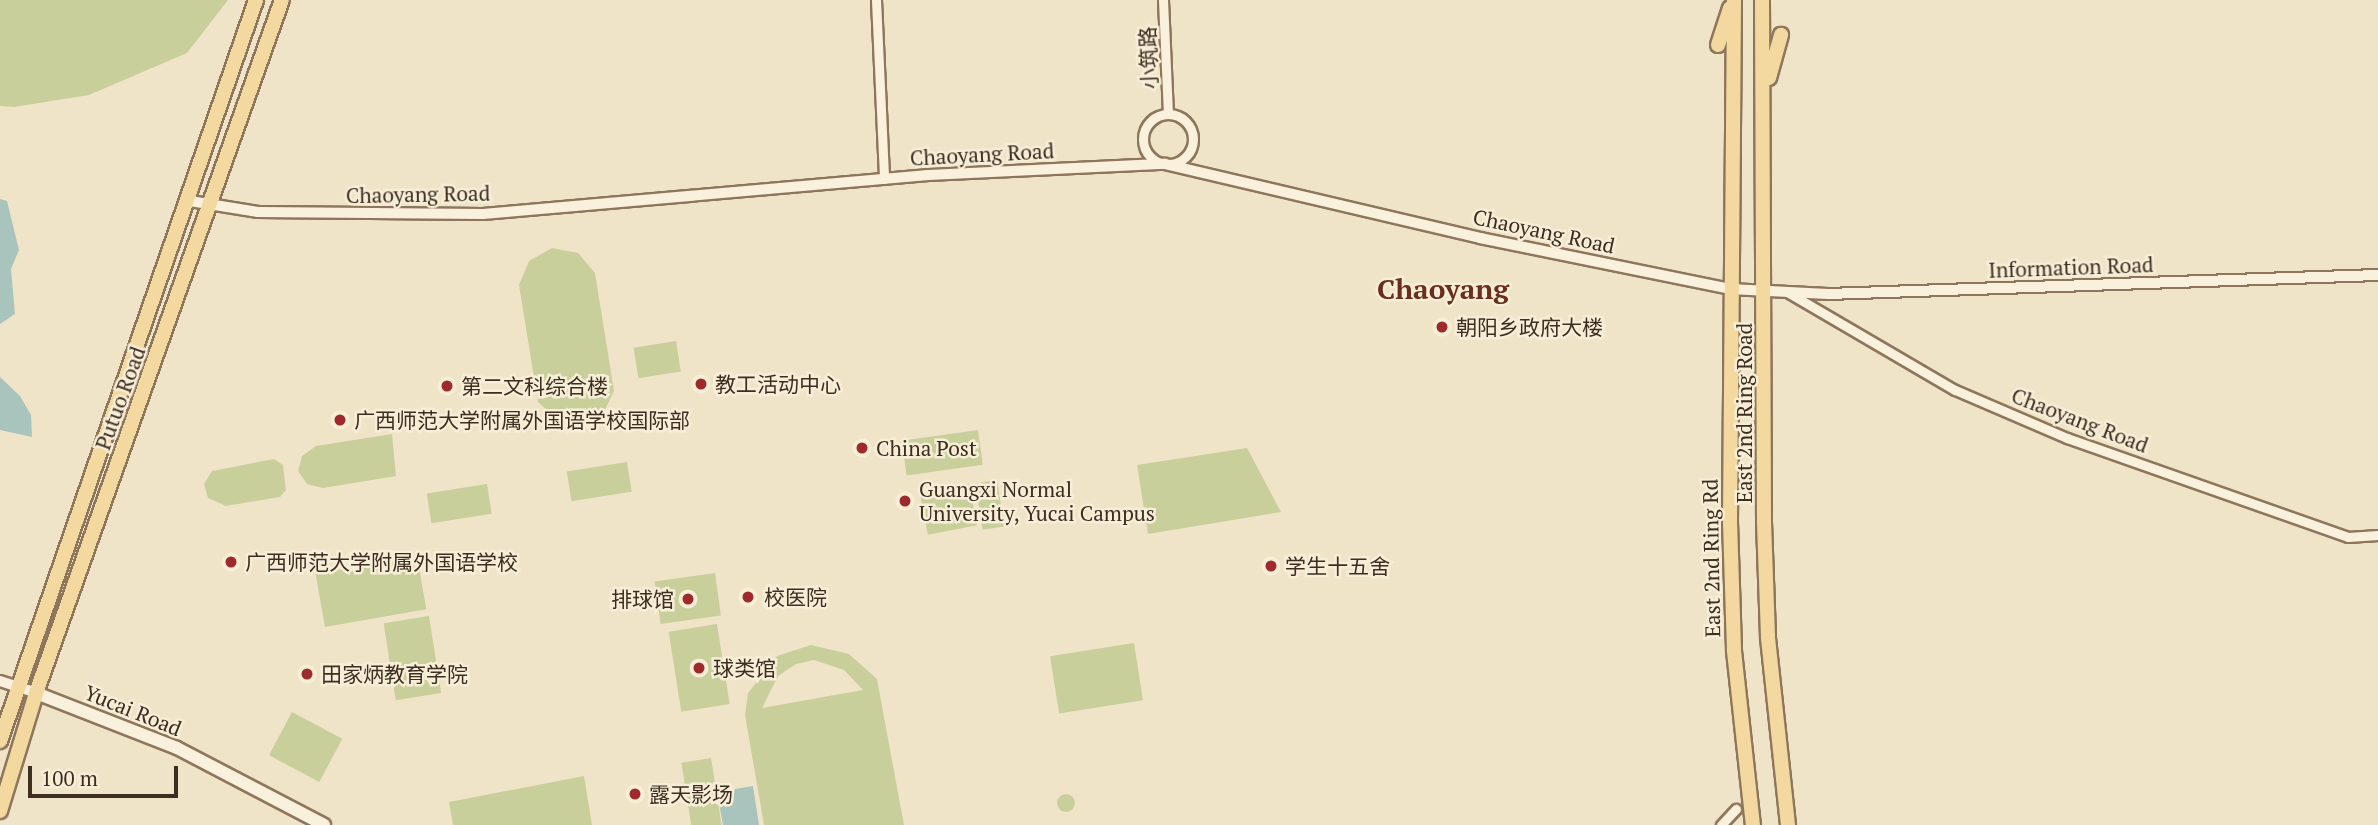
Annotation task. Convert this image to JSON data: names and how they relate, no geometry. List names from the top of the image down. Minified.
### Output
{"streets":{"main road":["Putuo Road","East 2nd Ring Road","East 2nd Ring Rd","Yucai Road"],"street":["小筑路","Chaoyang Road","Information Road"]},"crossings":[["小筑路","Chaoyang Road"],["Chaoyang Road","Information Road"],["Chaoyang Road","Putuo Road"],["Chaoyang Road","East 2nd Ring Road"],["Chaoyang Road","East 2nd Ring Rd"],["Information Road","East 2nd Ring Road"],["Putuo Road","Yucai Road"]],"districts":["Chaoyang"],"places":["朝阳乡政府大楼","教工活动中心","第二文科综合楼","广西师范大学附属外国语学校国际部","China Post","Guangxi Normal University, Yucai Campus","广西师范大学附属外国语学校","学生十五舍","校医院","排球馆","球类馆","田家炳教育学院","露天影场"],"scale_bar":"100 m"}
